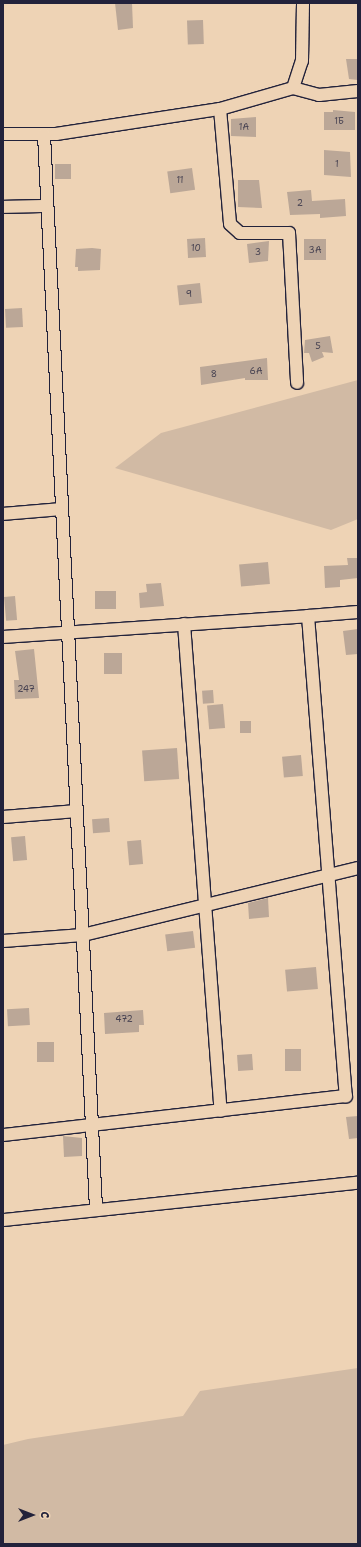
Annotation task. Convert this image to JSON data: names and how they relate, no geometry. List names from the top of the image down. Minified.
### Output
{"house_numbers":["1Б","1А","1","11","2","10","3А","3","9","5","6А","8","247","472"],"north":"right"}
